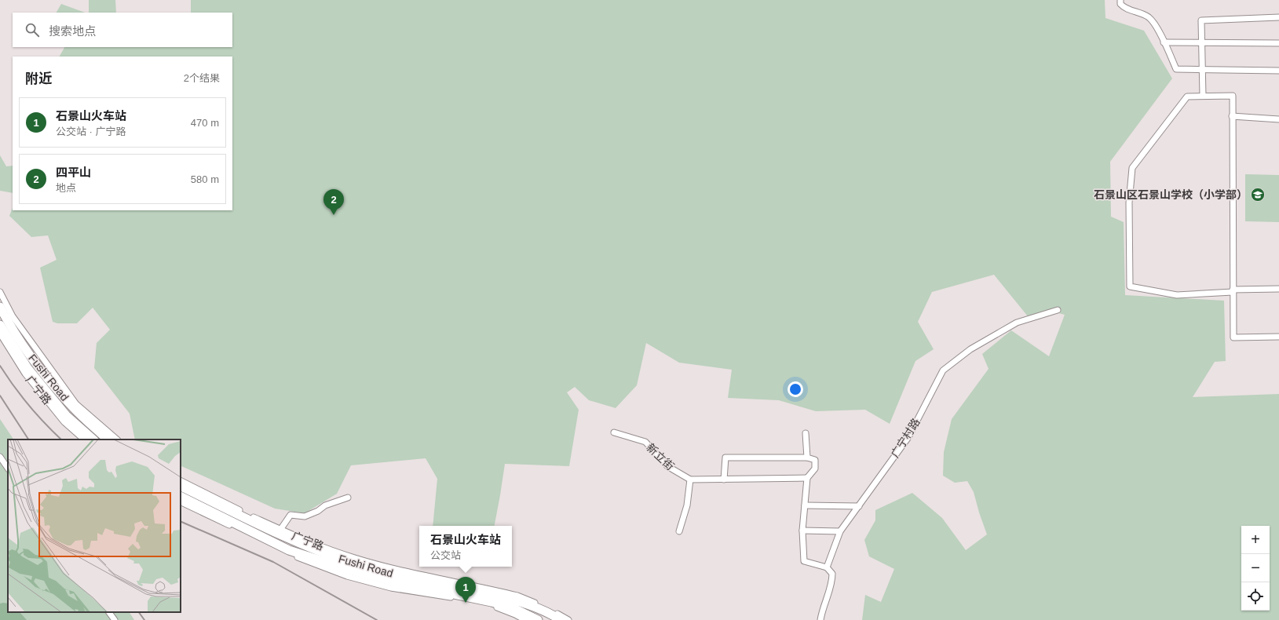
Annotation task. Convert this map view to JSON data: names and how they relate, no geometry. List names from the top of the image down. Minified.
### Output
{"streets":{"highway":["Fushi Road"],"street":["广宁路","广宁村路","新立街"]},"places":{"school or university":["石景山区石景山学校（小学部）"]},"page":{"search":"搜索地点","heading":["附近","2个结果"],"list":[{"mark":"1","name":"石景山火车站","note":"公交站 · 广宁路","value":"470 m"},{"mark":"2","name":"四平山","note":"地点","value":"580 m"}],"pins":["2","1"],"map_buttons":["+","−"],"popup":["石景山火车站","公交站"]}}
